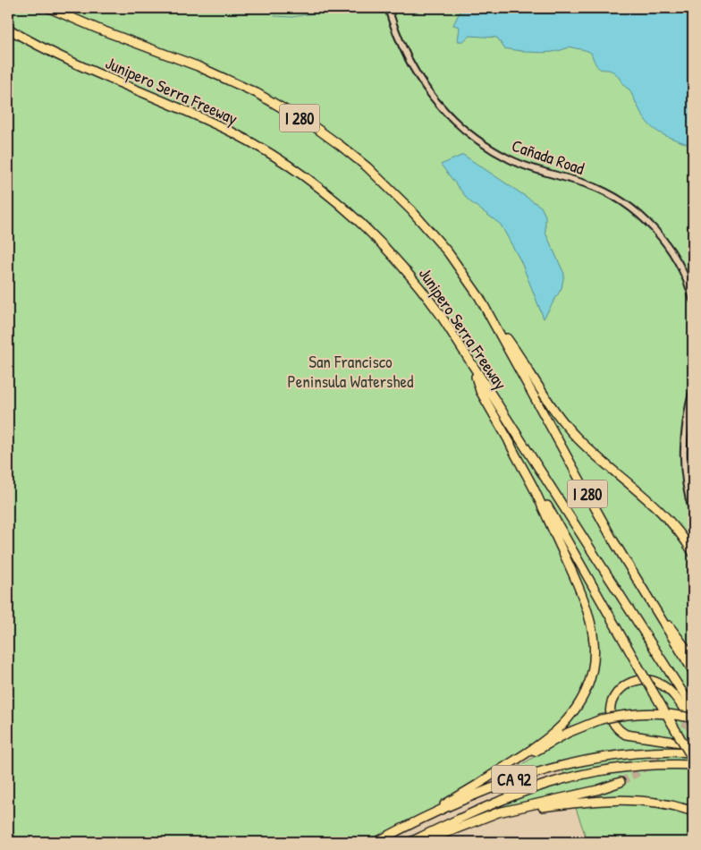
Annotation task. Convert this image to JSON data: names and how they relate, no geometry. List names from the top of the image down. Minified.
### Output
{"streets":{"highway":["Junipero Serra Freeway","I 280","CA 92"],"main road":["Cañada Road"]},"parks":["San Francisco Peninsula Watershed"]}
